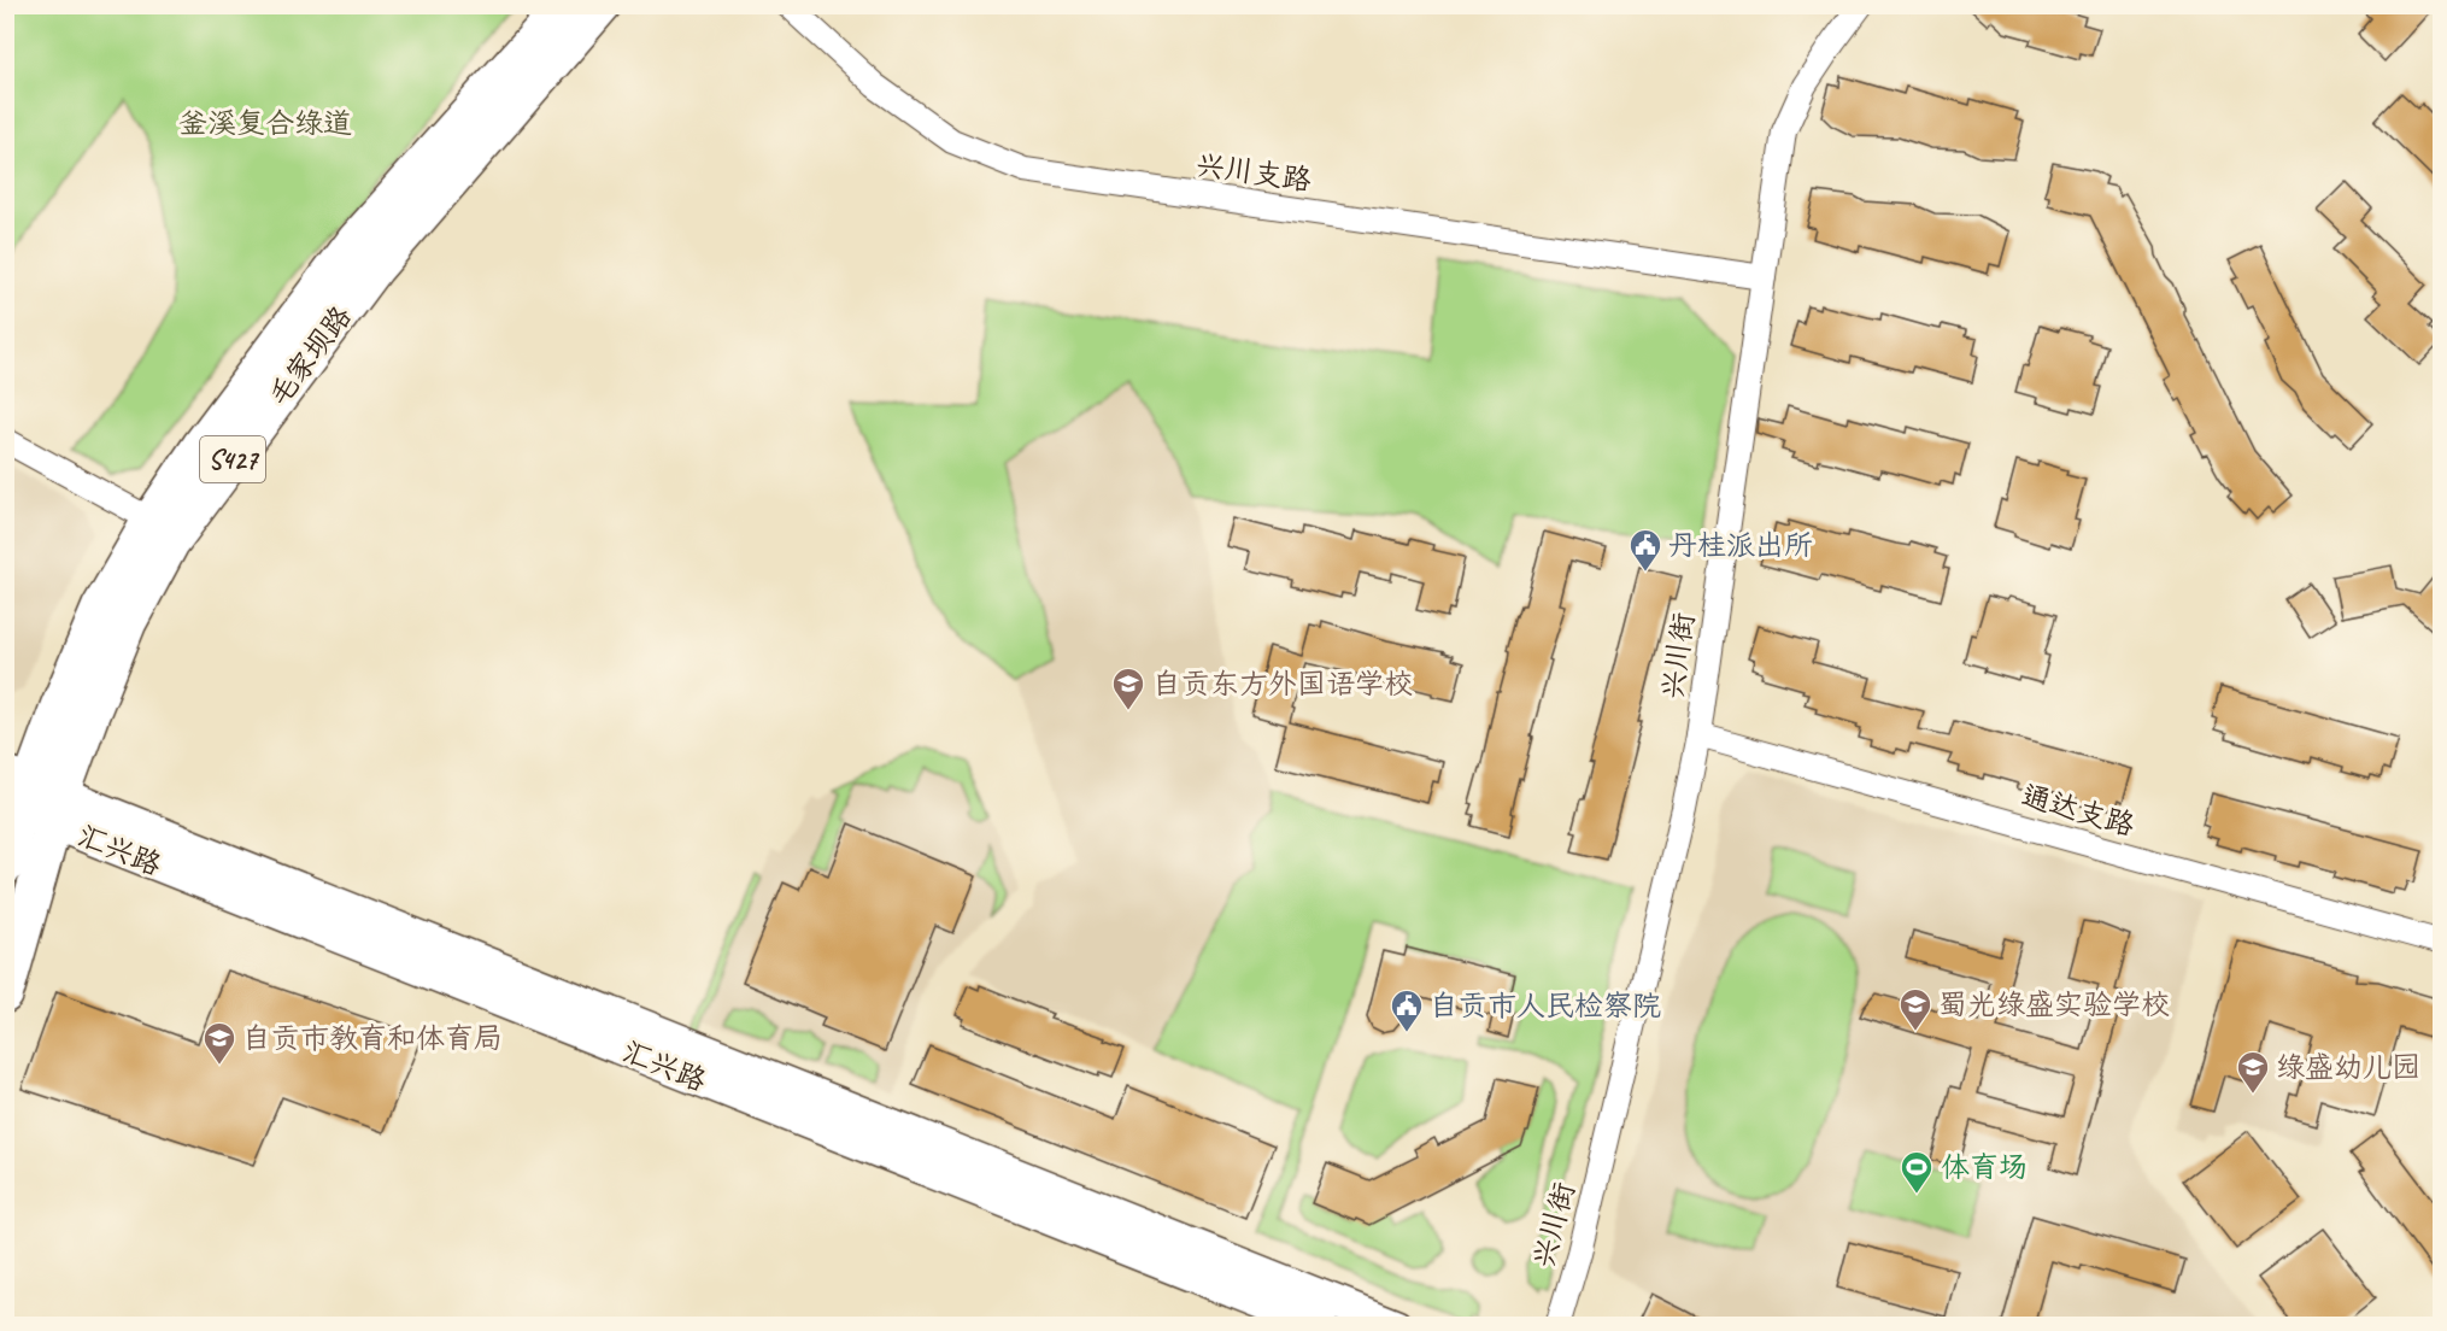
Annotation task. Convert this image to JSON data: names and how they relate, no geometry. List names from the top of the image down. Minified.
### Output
{"streets":{"main road":["毛家坝路","S427","汇兴路"],"street":["兴川支路","兴川街","通达支路"]},"crossings":[["兴川支路","兴川街"],["毛家坝路","汇兴路"],["兴川街","通达支路"]],"parks":["釜溪复合绿道"],"places":{"public building":["丹桂派出所","自贡市人民检察院"],"school or university":["自贡东方外国语学校","蜀光绿盛实验学校","自贡市教育和体育局","绿盛幼儿园"],"sports":["体育场"]}}
